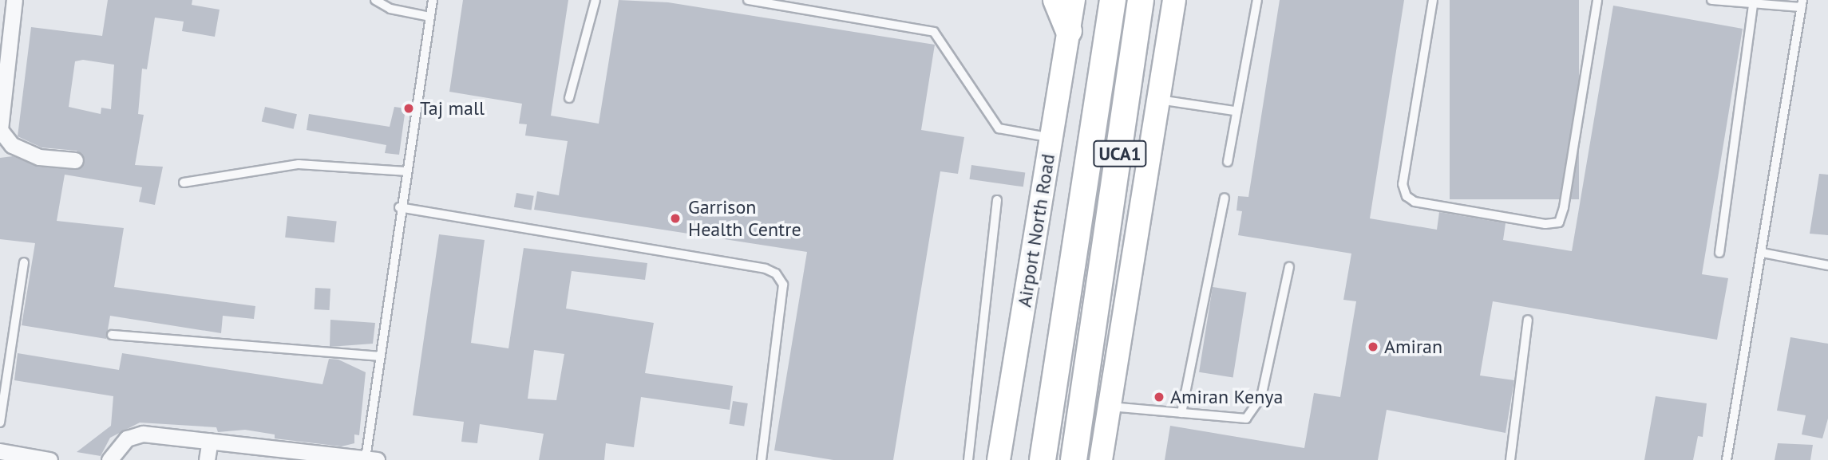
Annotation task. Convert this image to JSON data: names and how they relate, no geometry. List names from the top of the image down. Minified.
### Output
{"streets":{"main road":["UCA1","Airport North Road"]},"places":["Taj mall","Garrison Health Centre","Amiran","Amiran Kenya"]}
